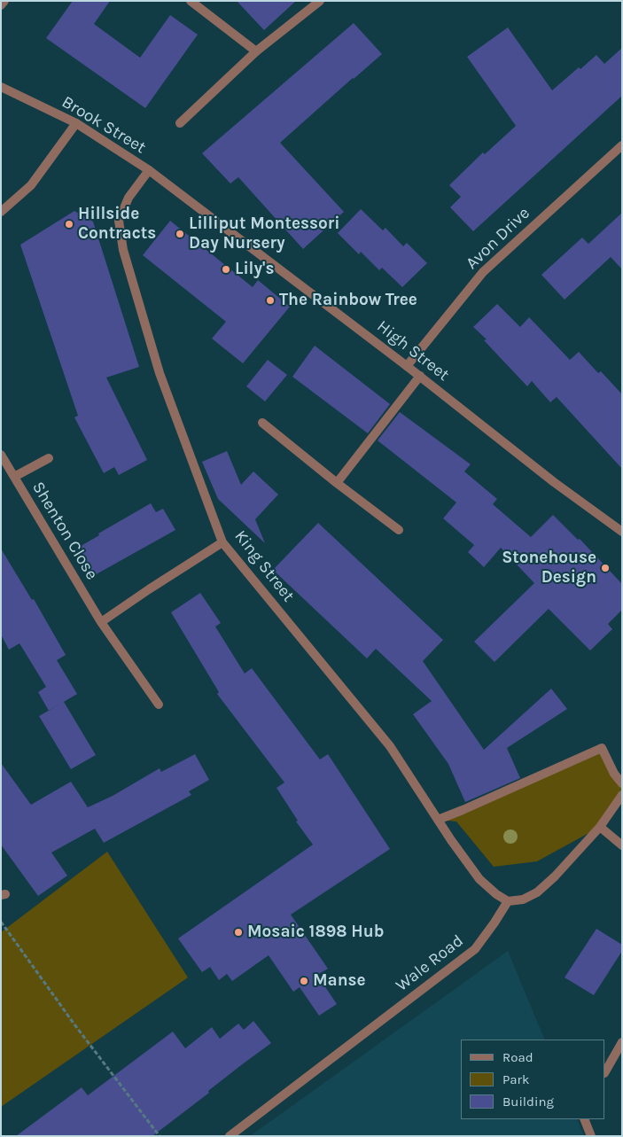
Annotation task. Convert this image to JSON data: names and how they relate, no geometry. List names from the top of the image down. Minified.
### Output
{"streets":{"street":["Brook Street","Avon Drive","High Street","Shenton Close","King Street","Wale Road"]},"crossings":[["Brook Street","High Street"],["Brook Street","King Street"],["Avon Drive","High Street"],["King Street","Wale Road"]],"places":["Hillside Contracts","Lilliput Montessori Day Nursery","Lily's","The Rainbow Tree","Stonehouse Design","Mosaic 1898 Hub","Manse"],"legend":["Road","Park","Building"]}
